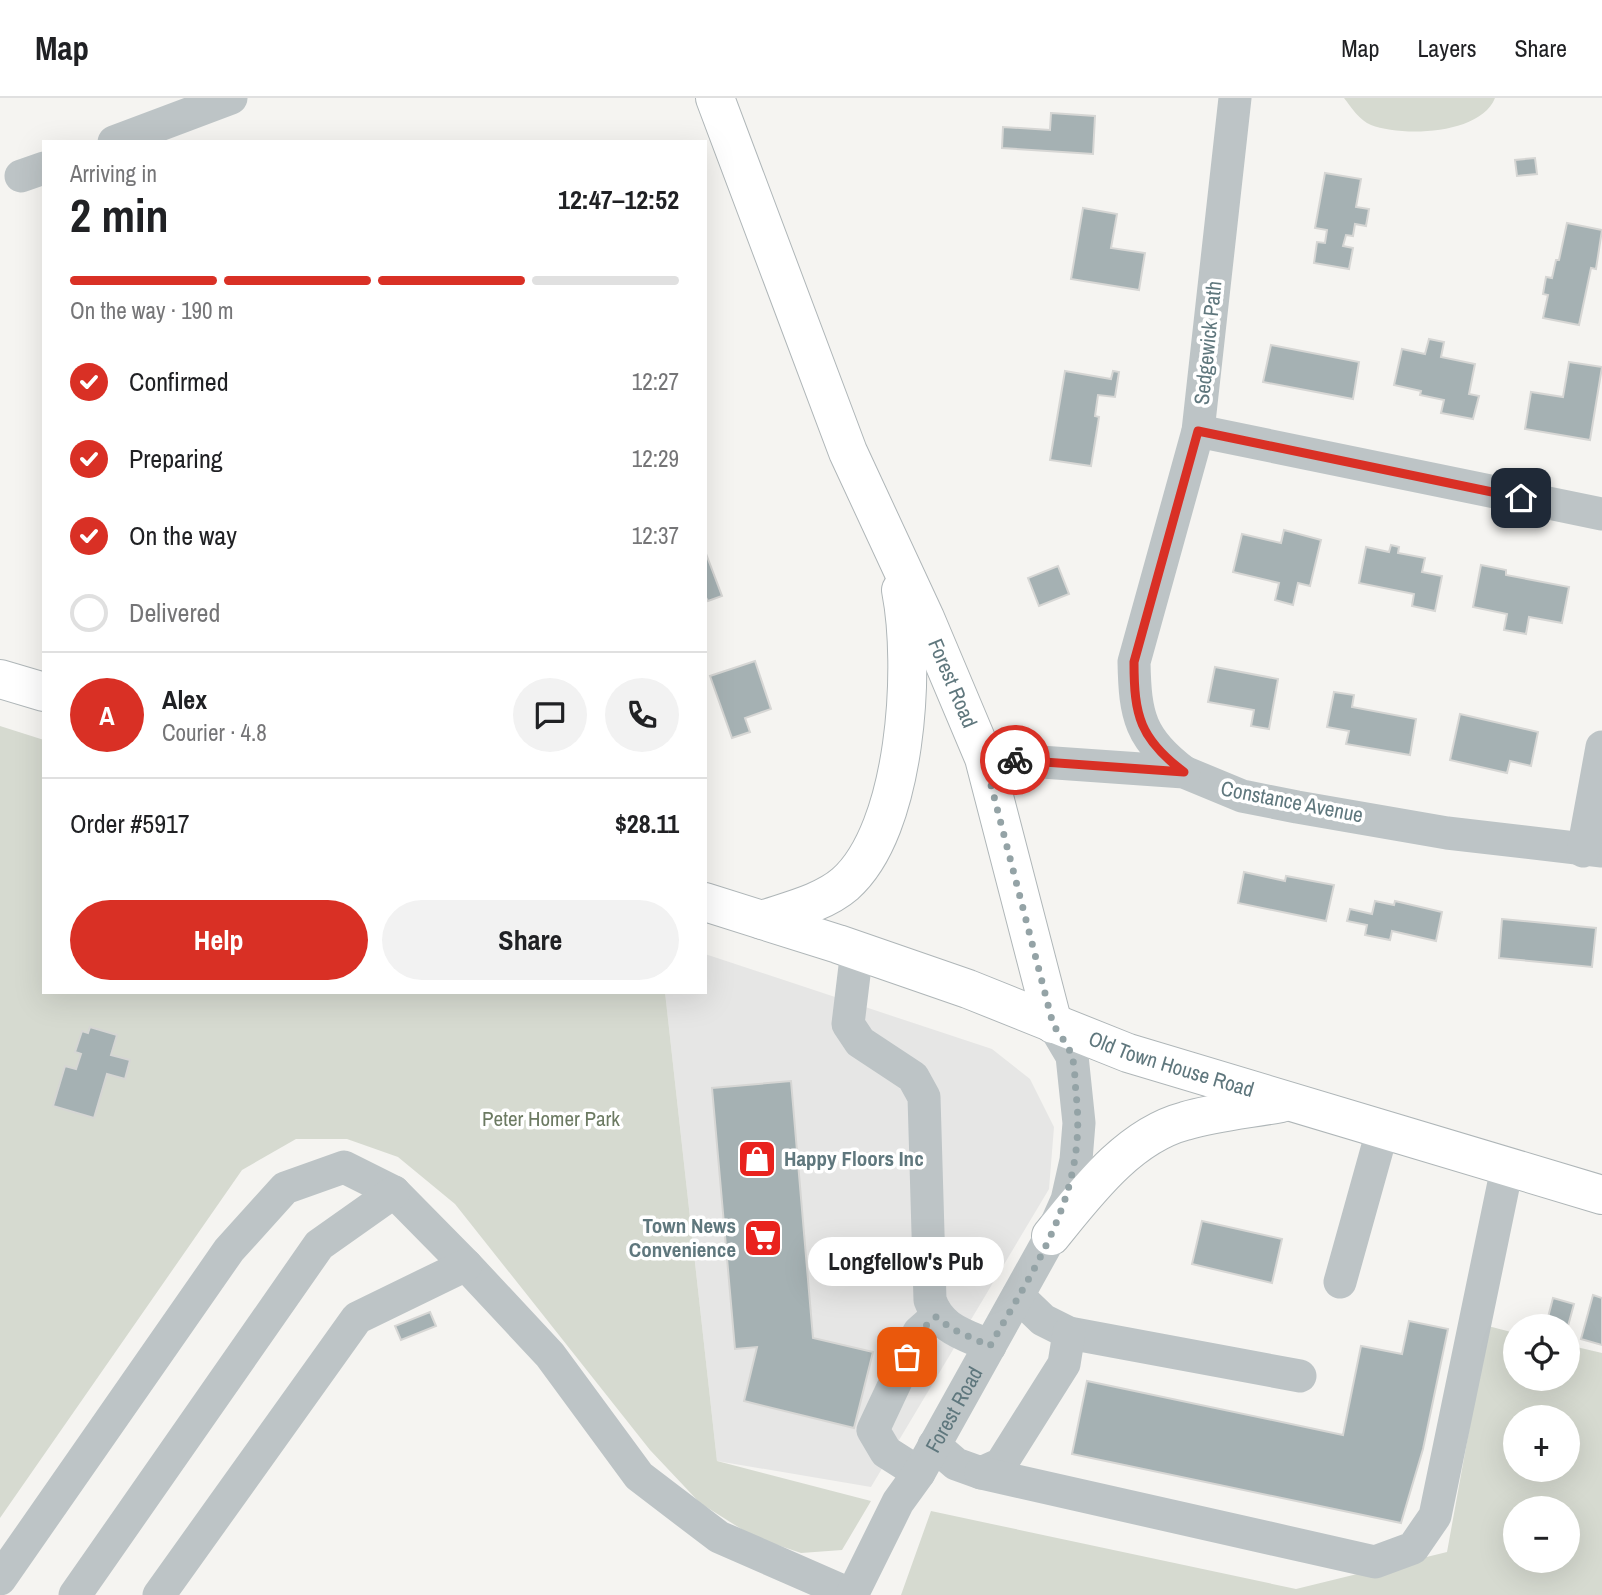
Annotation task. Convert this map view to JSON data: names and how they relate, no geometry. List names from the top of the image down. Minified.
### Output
{"streets":{"main road":["Forest Road","Old Town House Road"],"street":["Sedgewick Path","Constance Avenue"]},"crossings":[["Sedgewick Path","Constance Avenue"],["Forest Road","Constance Avenue"],["Forest Road","Old Town House Road"]],"parks":["Peter Homer Park"],"places":{"shop":["Happy Floors Inc"],"supermarket":["Town News Convenience"],"other":["Longfellow's Pub"]},"page":{"header":"Map","nav":["Map","Layers","Share"],"heading":["2 min","Arriving in","12:47–12:52"],"panel":["Alex","Courier · 4.8","Order #5917","$28.11"],"bar":"On the way · 190 m","list":[["Confirmed","12:27"],["Preparing","12:29"],["On the way","12:37"],"Delivered"],"round":"A","buttons":["Help","Share"],"bubble":"Longfellow's Pub","map_buttons":["+","−"]}}
